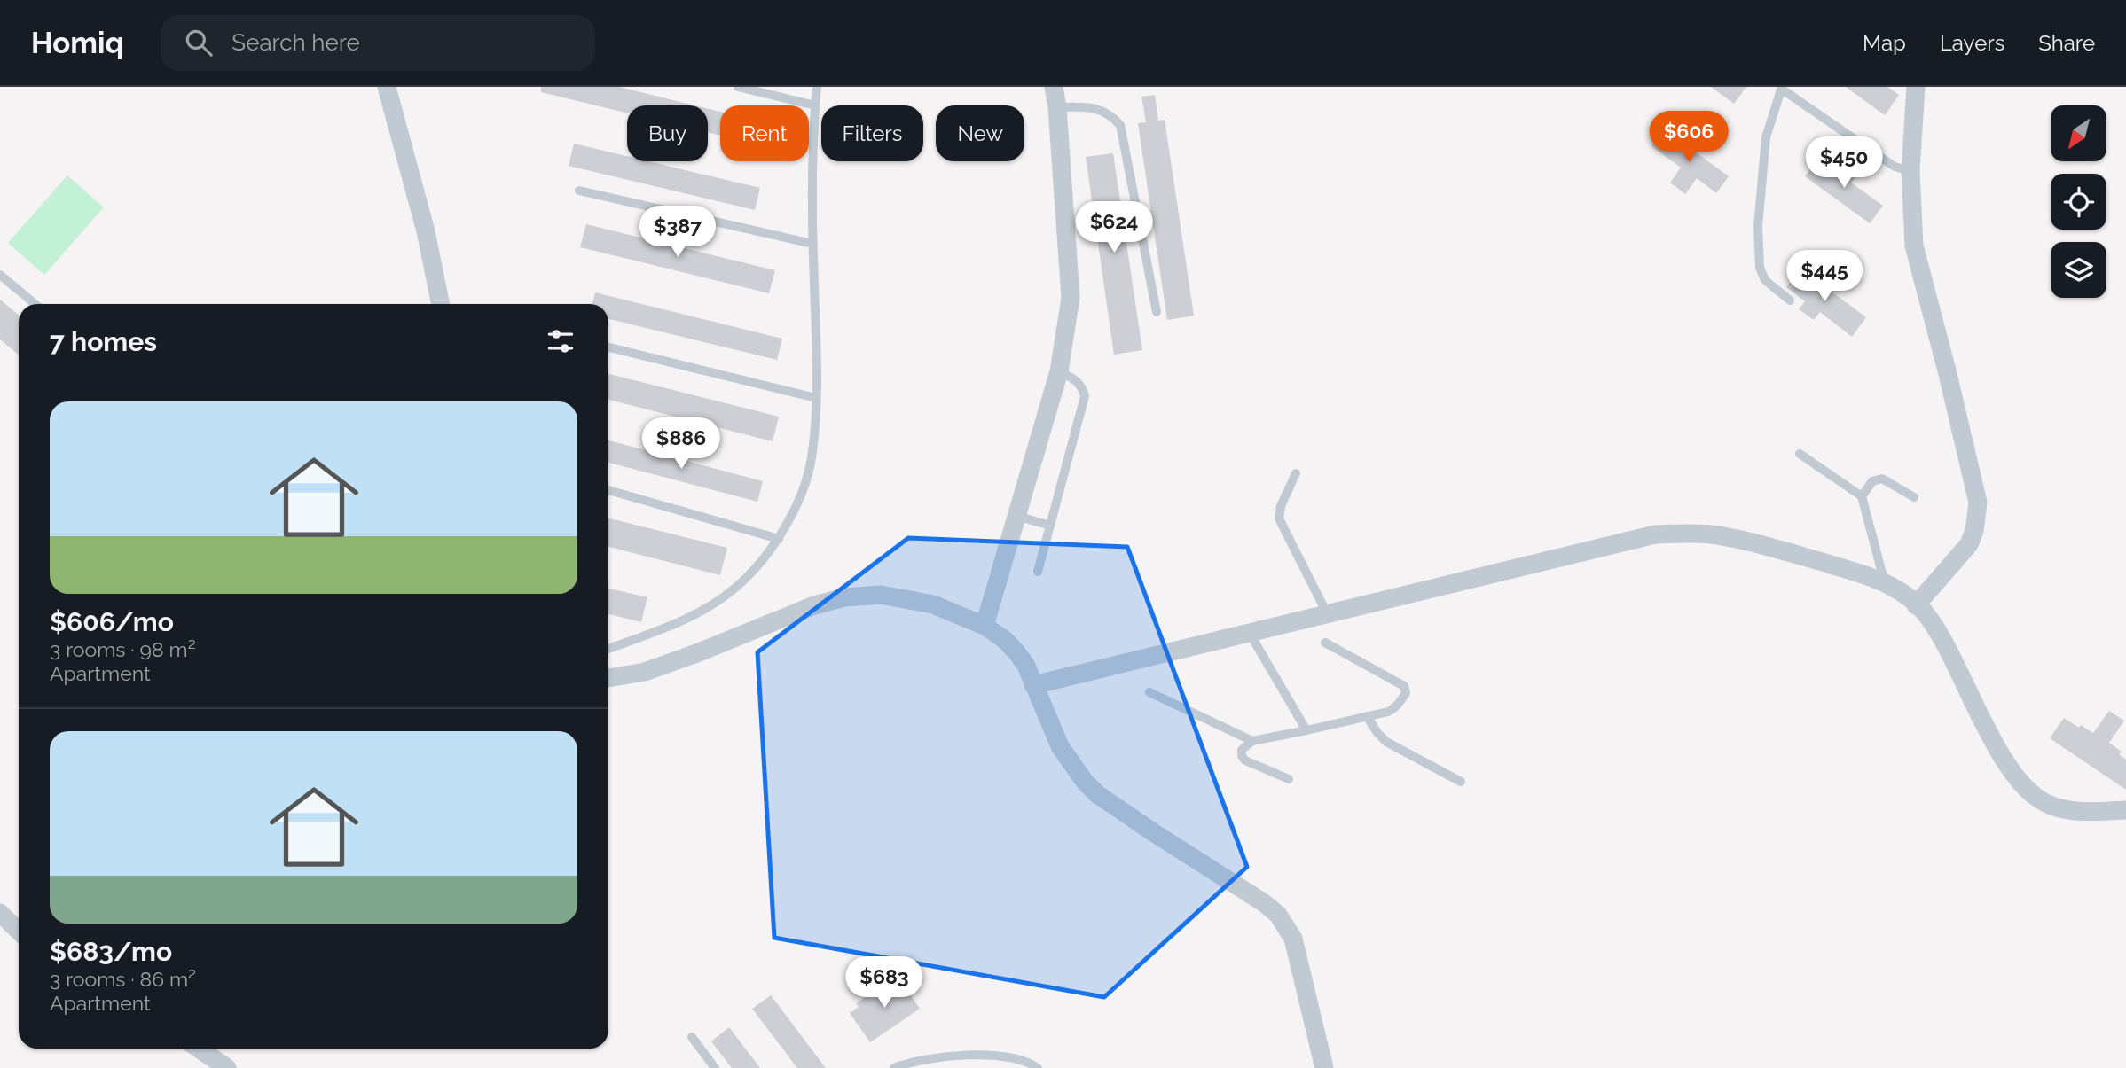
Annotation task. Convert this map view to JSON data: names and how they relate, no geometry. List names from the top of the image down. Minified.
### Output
{"north":"bottom left","page":{"header":"Homiq","search":"Search here","nav":["Map","Layers","Share"],"chip":["Buy","Rent","Filters","New"],"price":["$606","$450","$624","$387","$445","$886","$683"],"heading":"7 homes","list":[{"name":"$606/mo","note":"3 rooms · 98 m² · Apartment"},{"name":"$683/mo","note":"3 rooms · 86 m² · Apartment"}]}}
